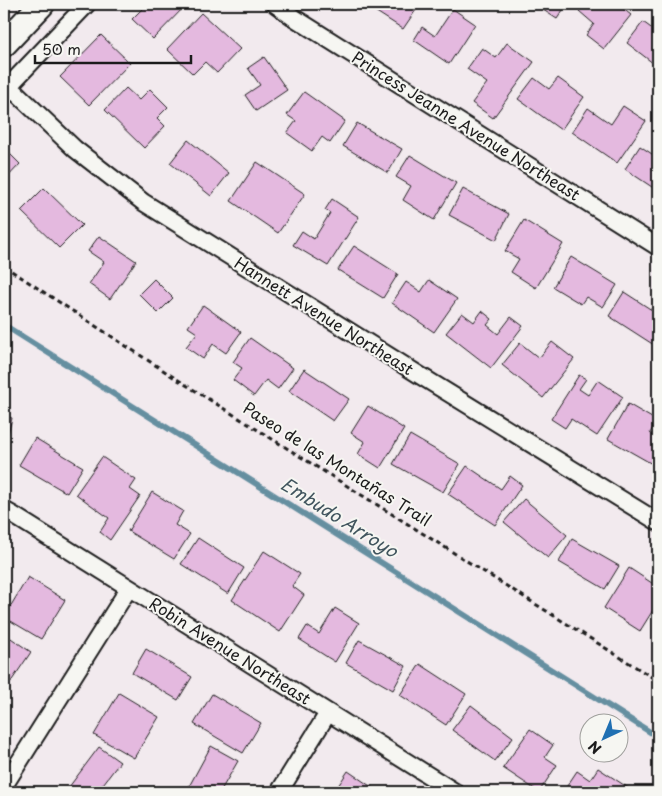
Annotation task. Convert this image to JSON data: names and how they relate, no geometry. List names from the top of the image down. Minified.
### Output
{"streets":{"street":["Princess Jeanne Avenue Northeast","Hannett Avenue Northeast","Robin Avenue Northeast"],"path":["Paseo de las Montañas Trail"]},"water":["Embudo Arroyo"],"scale_bar":"50 m","north":"bottom left"}
